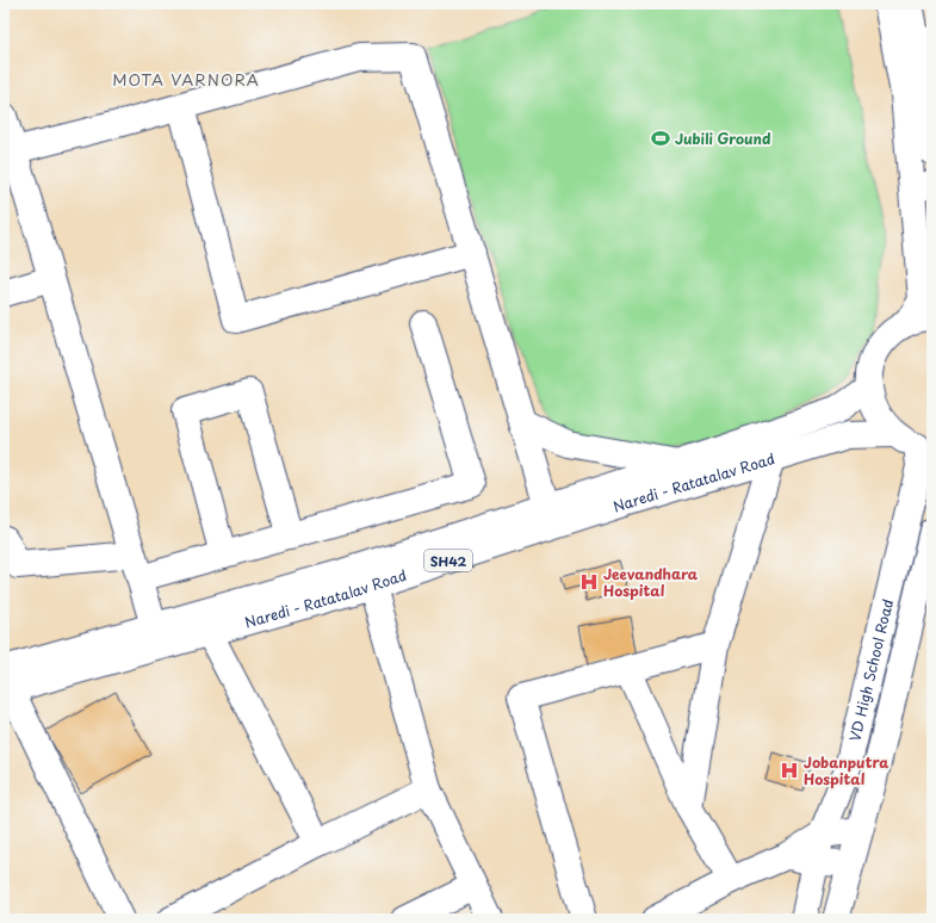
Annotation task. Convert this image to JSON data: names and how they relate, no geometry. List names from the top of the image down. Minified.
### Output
{"streets":{"street":["Naredi - Ratatalav Road","SH42","VD High School Road"]},"districts":["MOTA VARNORA"],"places":{"sports":["Jubili Ground"],"hospital":["Jeevandhara Hospital","Jobanputra Hospital"]}}
